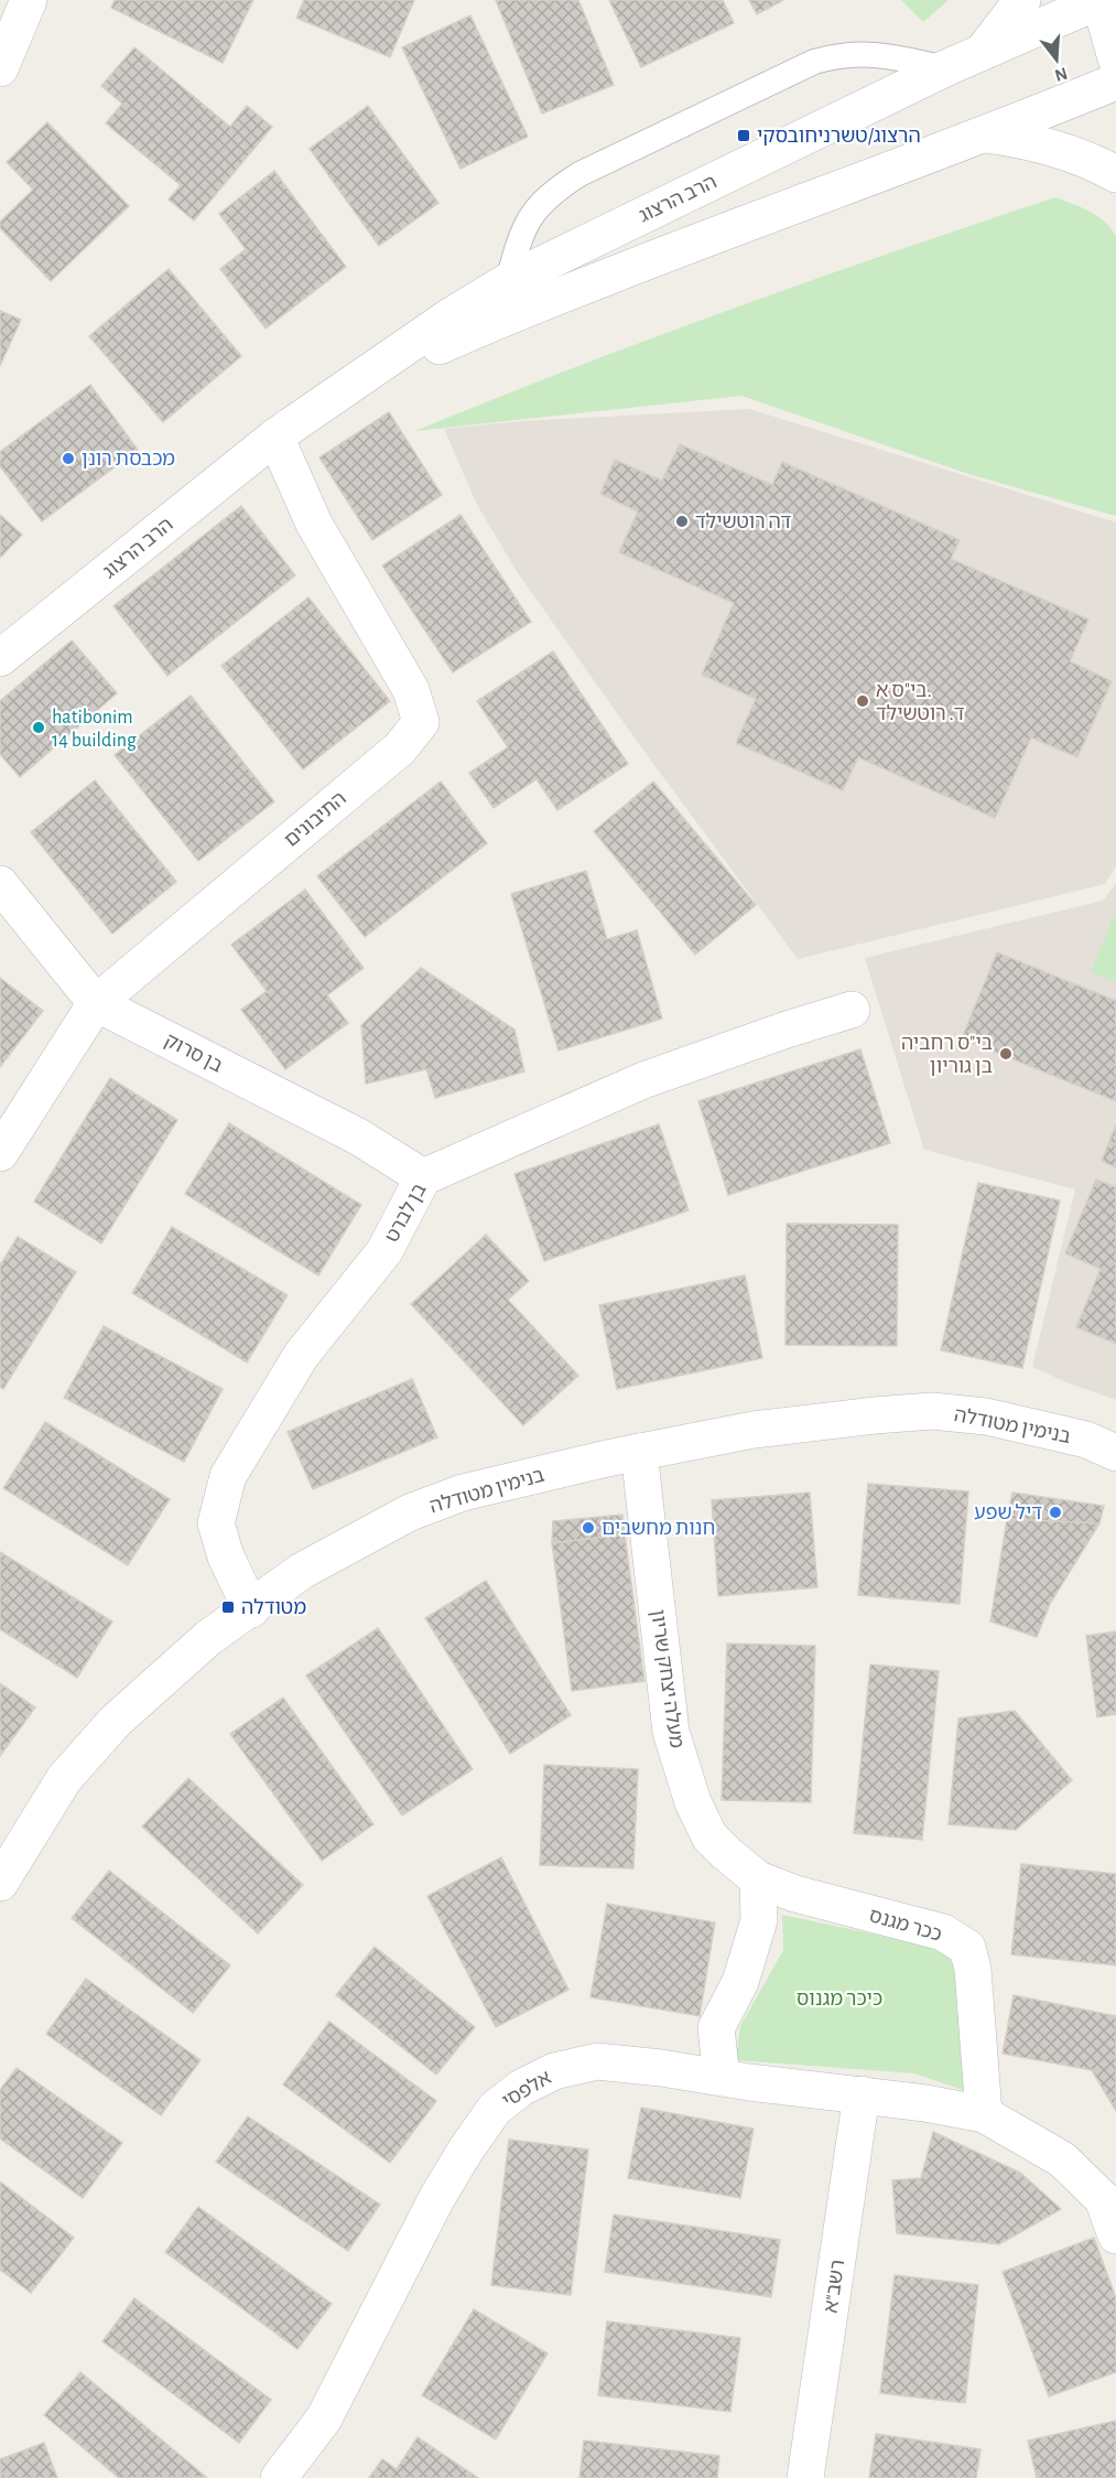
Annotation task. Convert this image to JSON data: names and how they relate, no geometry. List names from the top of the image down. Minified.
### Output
{"streets":{"street":["הרב הרצוג","התיבונים","בן סרוק","בן לברט","בנימין מטודלה","מעלה יצחק שריון","ככר מגנס","אלפסי","רשב\"א"]},"crossings":[["הרב הרצוג","התיבונים"],["התיבונים","בן סרוק"],["בן סרוק","בן לברט"],["בן לברט","בנימין מטודלה"],["בנימין מטודלה","מעלה יצחק שריון"],["מעלה יצחק שריון","ככר מגנס"],["ככר מגנס","אלפסי"],["אלפסי","רשב\"א"]],"parks":["כיכר מגנוס"],"places":{"transit":["הרצוג/טשרניחובסקי","מטודלה"],"other":["מכבסת רונן","דה רוטשילד","בי\"ס א. ד. רוטשילד","hatibonim 14 building","בי\"ס רחביה בן גוריון","דיל שפע","חנות מחשבים"]},"north":"bottom"}
